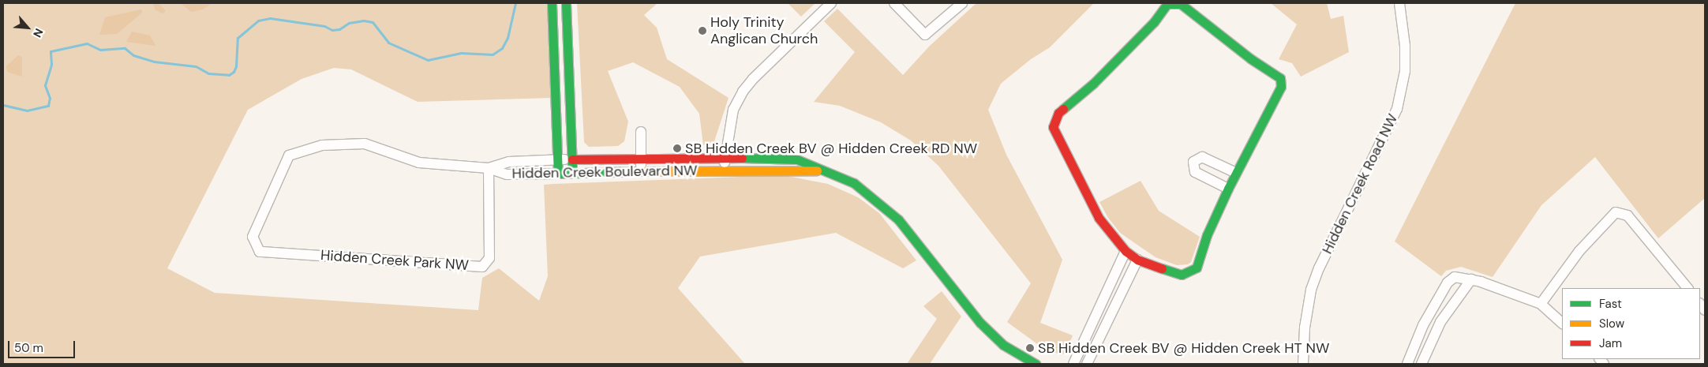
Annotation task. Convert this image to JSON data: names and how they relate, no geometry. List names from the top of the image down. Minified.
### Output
{"streets":{"street":["Hidden Creek Boulevard NW","Hidden Creek Road NW","Hidden Creek Park NW"]},"crossings":[["Hidden Creek Boulevard NW","Hidden Creek Park NW"]],"places":["Holy Trinity Anglican Church","SB Hidden Creek BV @ Hidden Creek RD NW","SB Hidden Creek BV @ Hidden Creek HT NW"],"legend":["Fast","Slow","Jam"],"scale_bar":"50 m","north":"bottom right"}
